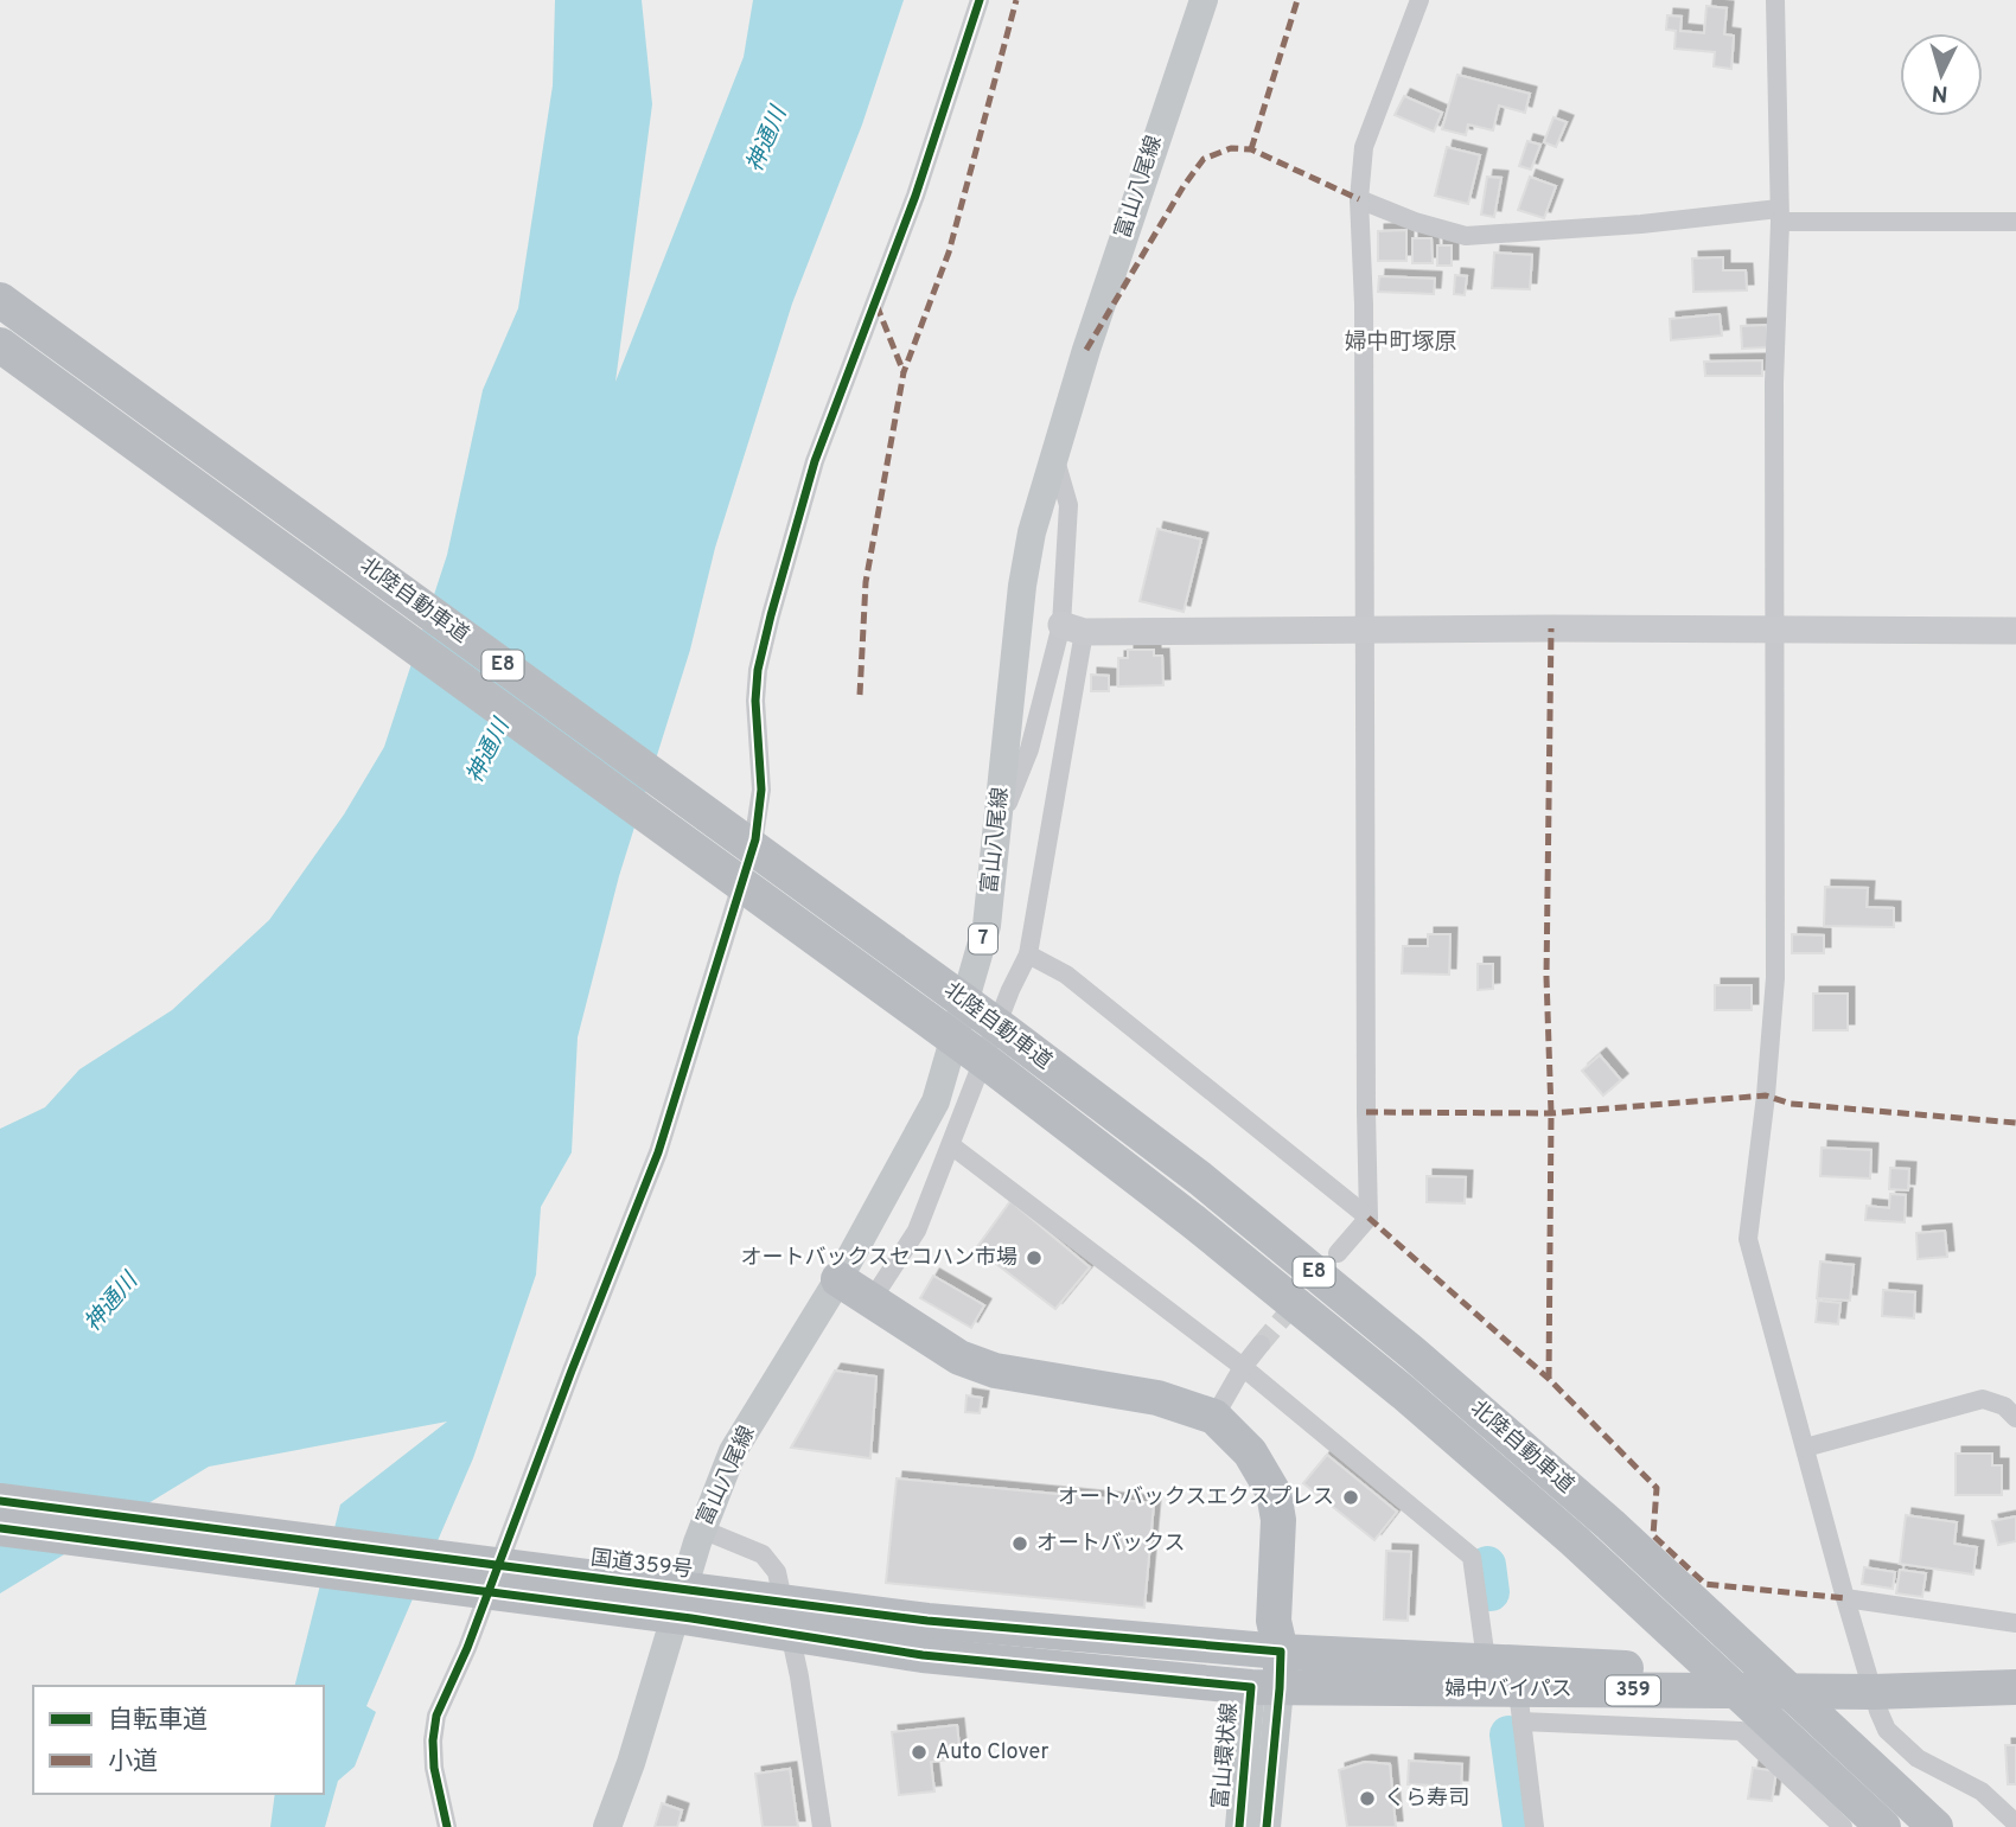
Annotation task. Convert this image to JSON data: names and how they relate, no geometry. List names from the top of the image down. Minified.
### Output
{"streets":{"highway":["北陸自動車道","E8","国道359号","婦中バイパス","359"],"main road":["富山八尾線","7","富山環状線"]},"crossings":[["国道359号","婦中バイパス"],["国道359号","富山環状線"],["婦中バイパス","富山環状線"]],"districts":["婦中町塚原"],"water":["神通川"],"places":["オートバックスセコハン市場","オートバックスエクスプレス","オートバックス","Auto Clover","くら寿司"],"legend":["自転車道","小道"],"north":"bottom"}
